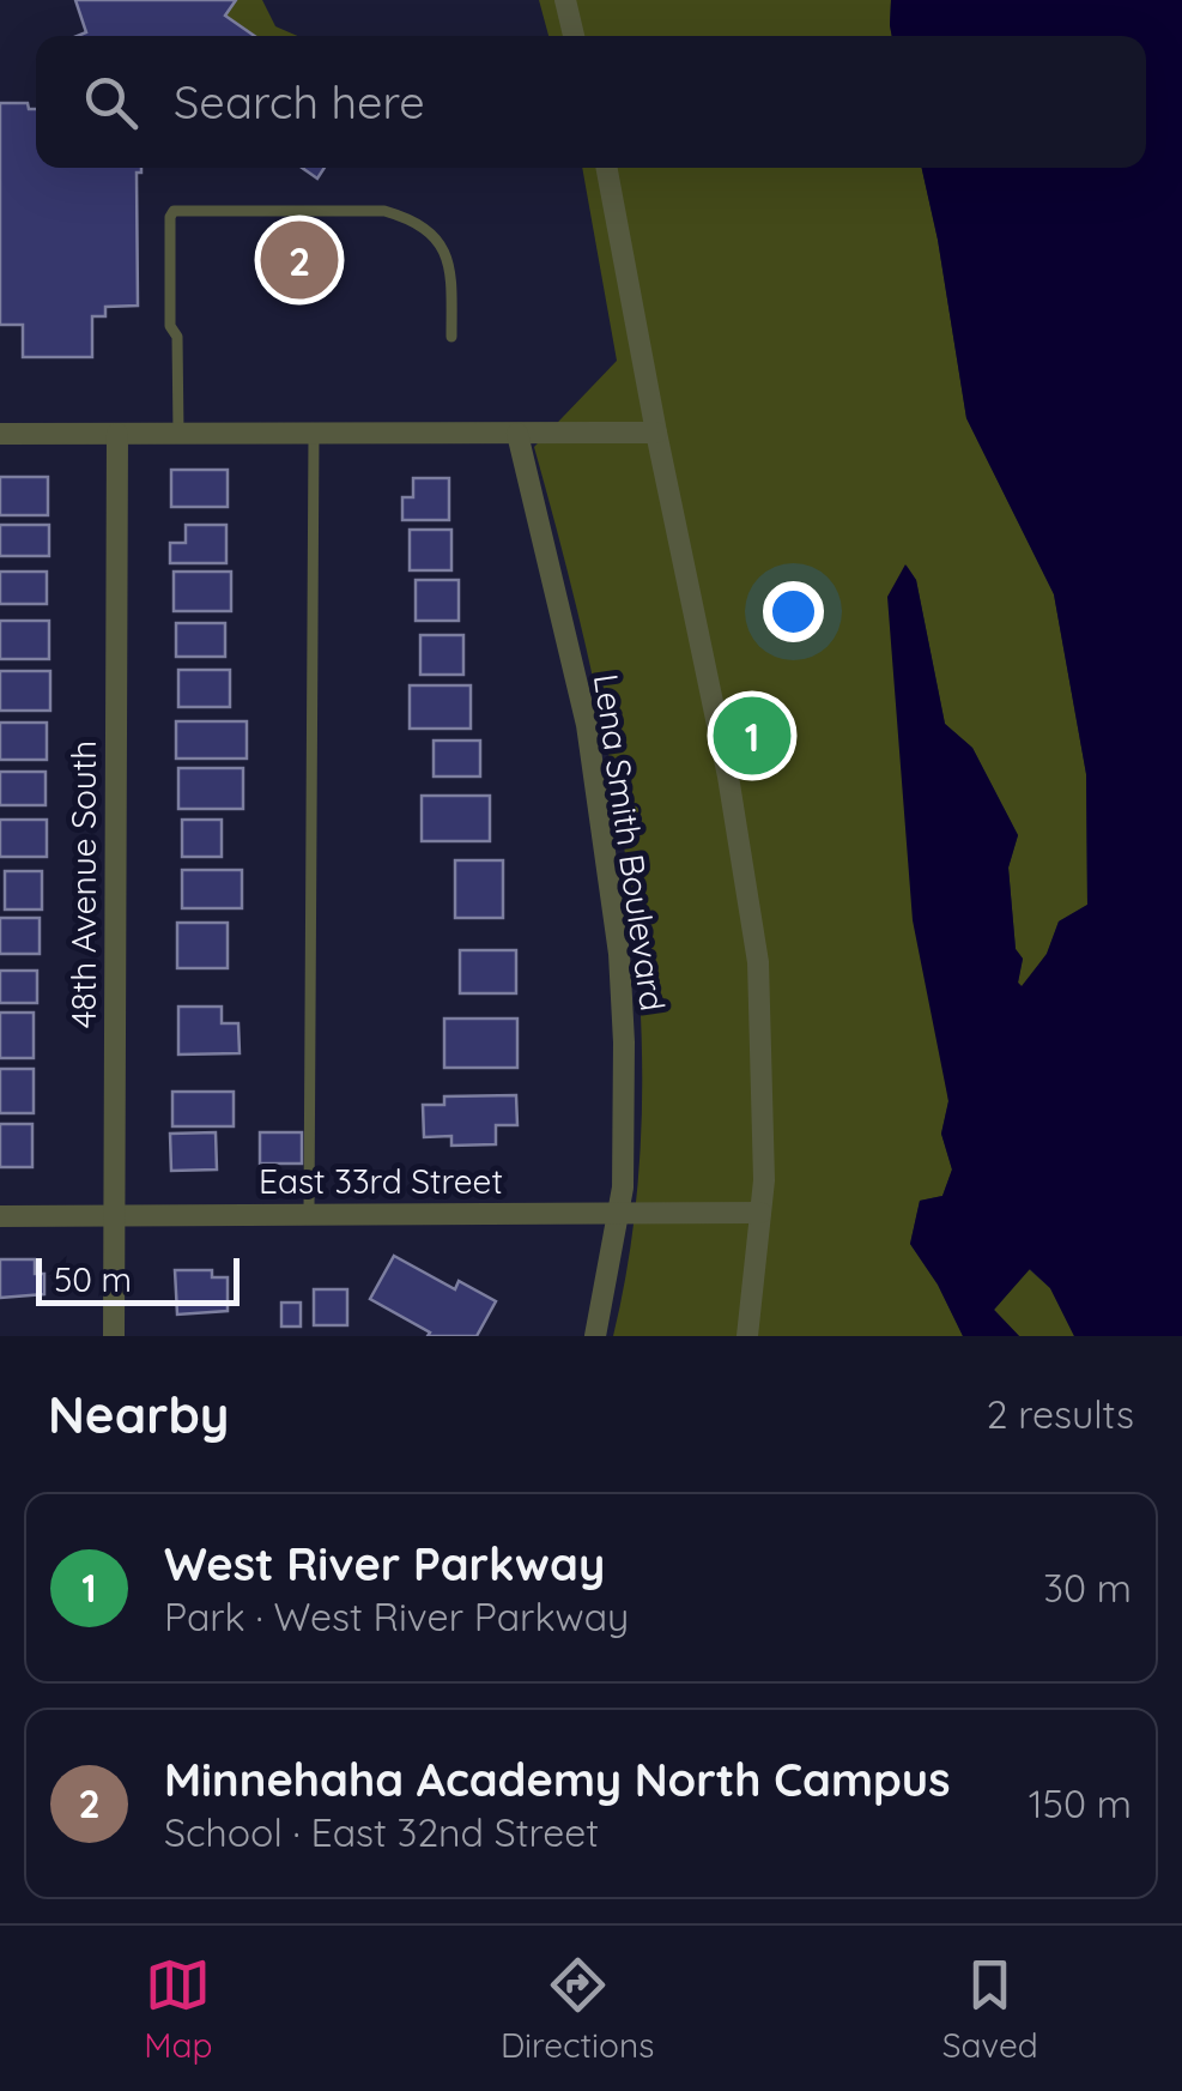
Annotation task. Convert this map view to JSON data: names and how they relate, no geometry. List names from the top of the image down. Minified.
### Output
{"streets":{"street":["Lena Smith Boulevard","48th Avenue South","East 33rd Street"]},"crossings":[["Lena Smith Boulevard","East 33rd Street"],["48th Avenue South","East 33rd Street"]],"scale_bar":"50 m","page":{"search":"Search here","pins":["2","1"],"scale":"50 m","heading":["Nearby","2 results"],"list":[{"mark":"1","name":"West River Parkway","note":"Park · West River Parkway","value":"30 m"},{"mark":"2","name":"Minnehaha Academy North Campus","note":"School · East 32nd Street","value":"150 m"}],"nav":["Map","Directions","Saved"]}}
